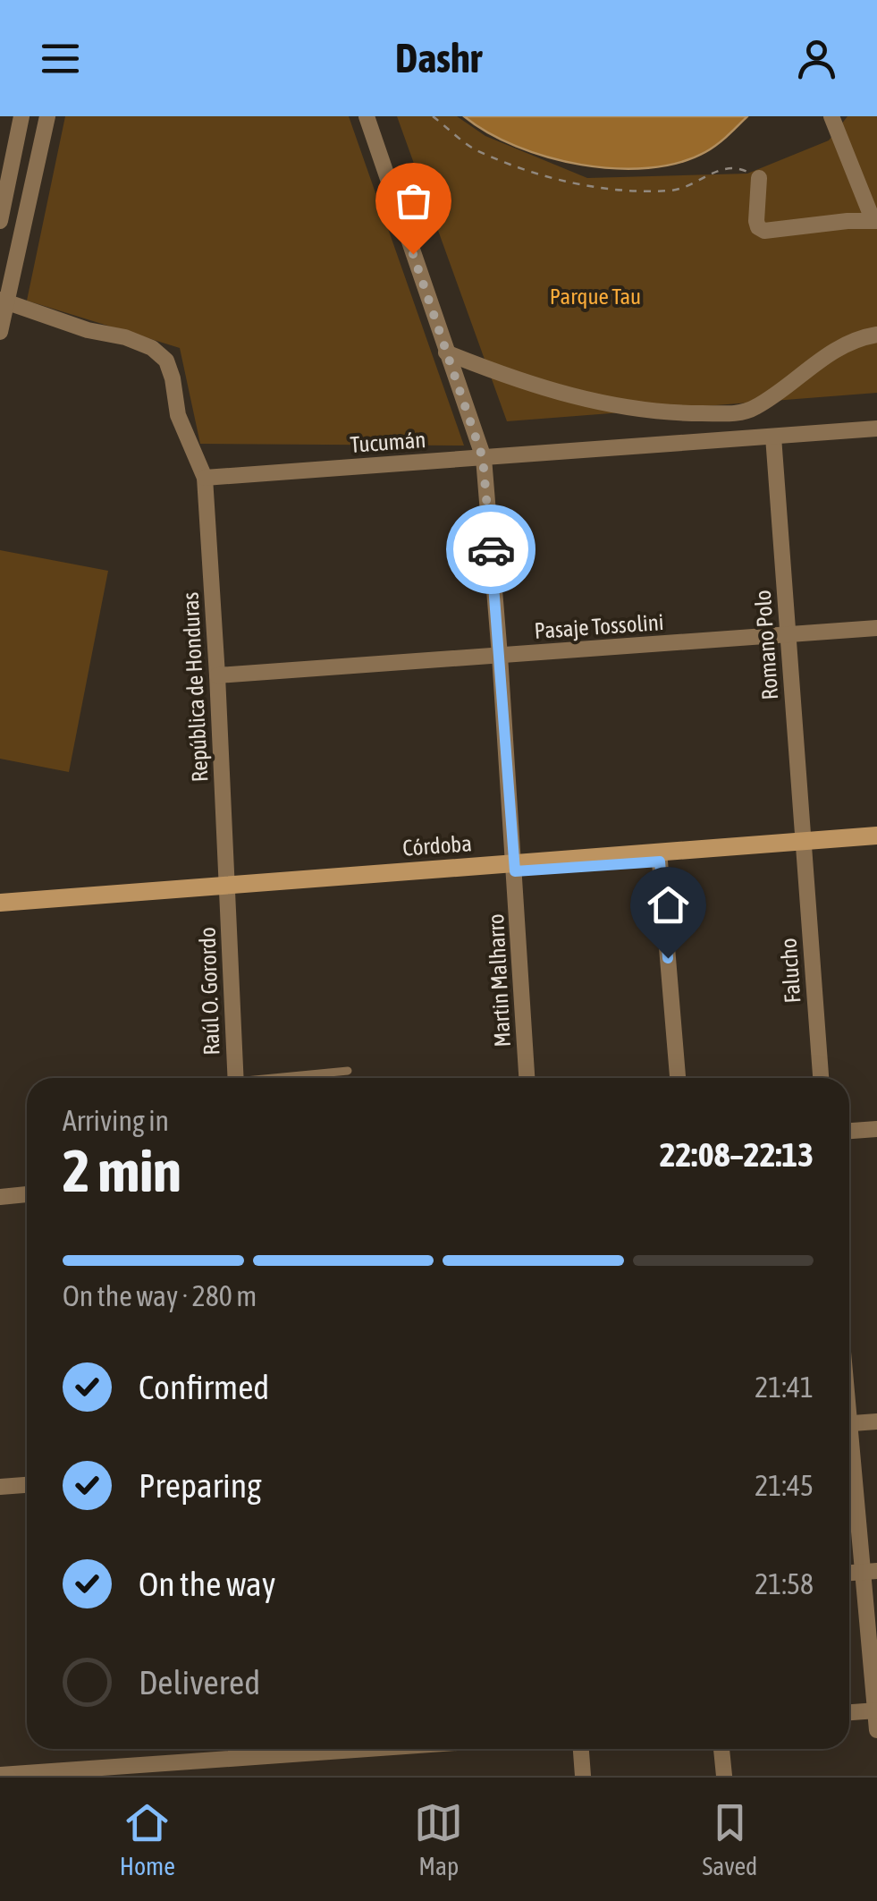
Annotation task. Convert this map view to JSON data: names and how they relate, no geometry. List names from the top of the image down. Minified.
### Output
{"streets":{"street":["Tucumán","Pasaje Tossolini","Romano Polo","República de Honduras","Córdoba","Falucho","Martin Malharro","Raúl O. Gorordo"]},"crossings":[["Tucumán","Romano Polo"],["Tucumán","República de Honduras"],["Tucumán","Martin Malharro"],["Pasaje Tossolini","Romano Polo"],["Pasaje Tossolini","República de Honduras"],["Pasaje Tossolini","Martin Malharro"],["Romano Polo","Córdoba"],["Romano Polo","Falucho"],["República de Honduras","Córdoba"],["República de Honduras","Raúl O. Gorordo"],["Córdoba","Falucho"],["Córdoba","Martin Malharro"],["Córdoba","Raúl O. Gorordo"]],"parks":["Parque Tau"],"page":{"header":"Dashr","heading":["2 min","Arriving in","22:08–22:13"],"bar":"On the way · 280 m","list":[["Confirmed","21:41"],["Preparing","21:45"],["On the way","21:58"],"Delivered"],"tabs":["Home","Map","Saved"]}}
